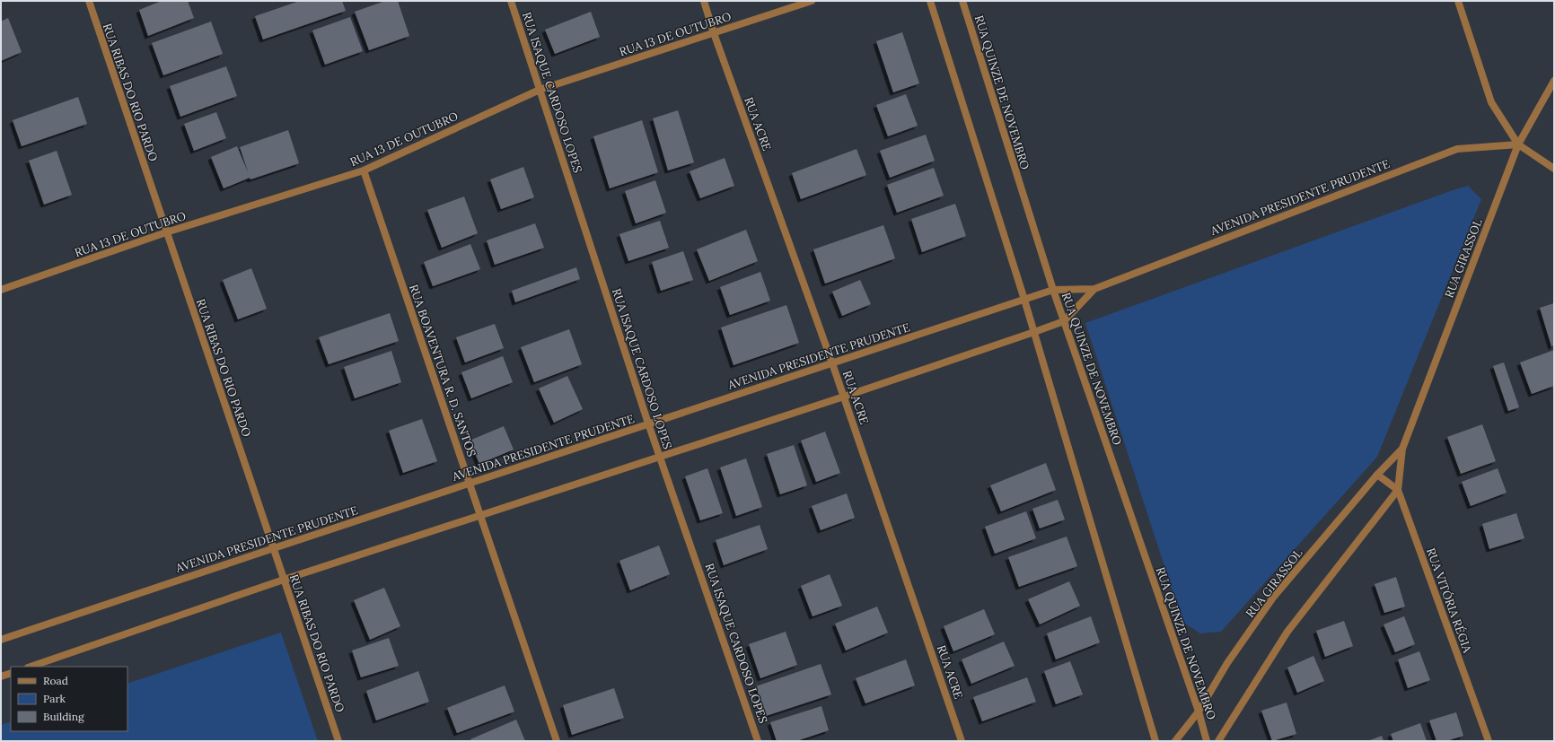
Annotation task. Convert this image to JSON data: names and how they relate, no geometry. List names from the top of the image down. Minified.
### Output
{"streets":{"street":["RUA 13 DE OUTUBRO","RUA RIBAS DO RIO PARDO","RUA ISAQUE CARDOSO LOPES","RUA QUINZE DE NOVEMBRO","RUA ACRE","AVENIDA PRESIDENTE PRUDENTE","RUA GIRASSOL","RUA BOAVENTURA R. D. SANTOS","RUA VITÓRIA RÉGIA"]},"crossings":[["RUA 13 DE OUTUBRO","RUA RIBAS DO RIO PARDO"],["RUA 13 DE OUTUBRO","RUA ISAQUE CARDOSO LOPES"],["RUA 13 DE OUTUBRO","RUA ACRE"],["RUA 13 DE OUTUBRO","RUA BOAVENTURA R. D. SANTOS"],["RUA RIBAS DO RIO PARDO","AVENIDA PRESIDENTE PRUDENTE"],["RUA ISAQUE CARDOSO LOPES","AVENIDA PRESIDENTE PRUDENTE"],["RUA QUINZE DE NOVEMBRO","AVENIDA PRESIDENTE PRUDENTE"],["RUA QUINZE DE NOVEMBRO","RUA GIRASSOL"],["RUA ACRE","AVENIDA PRESIDENTE PRUDENTE"],["AVENIDA PRESIDENTE PRUDENTE","RUA GIRASSOL"],["AVENIDA PRESIDENTE PRUDENTE","RUA BOAVENTURA R. D. SANTOS"],["RUA GIRASSOL","RUA VITÓRIA RÉGIA"]],"legend":["Road","Park","Building"]}
